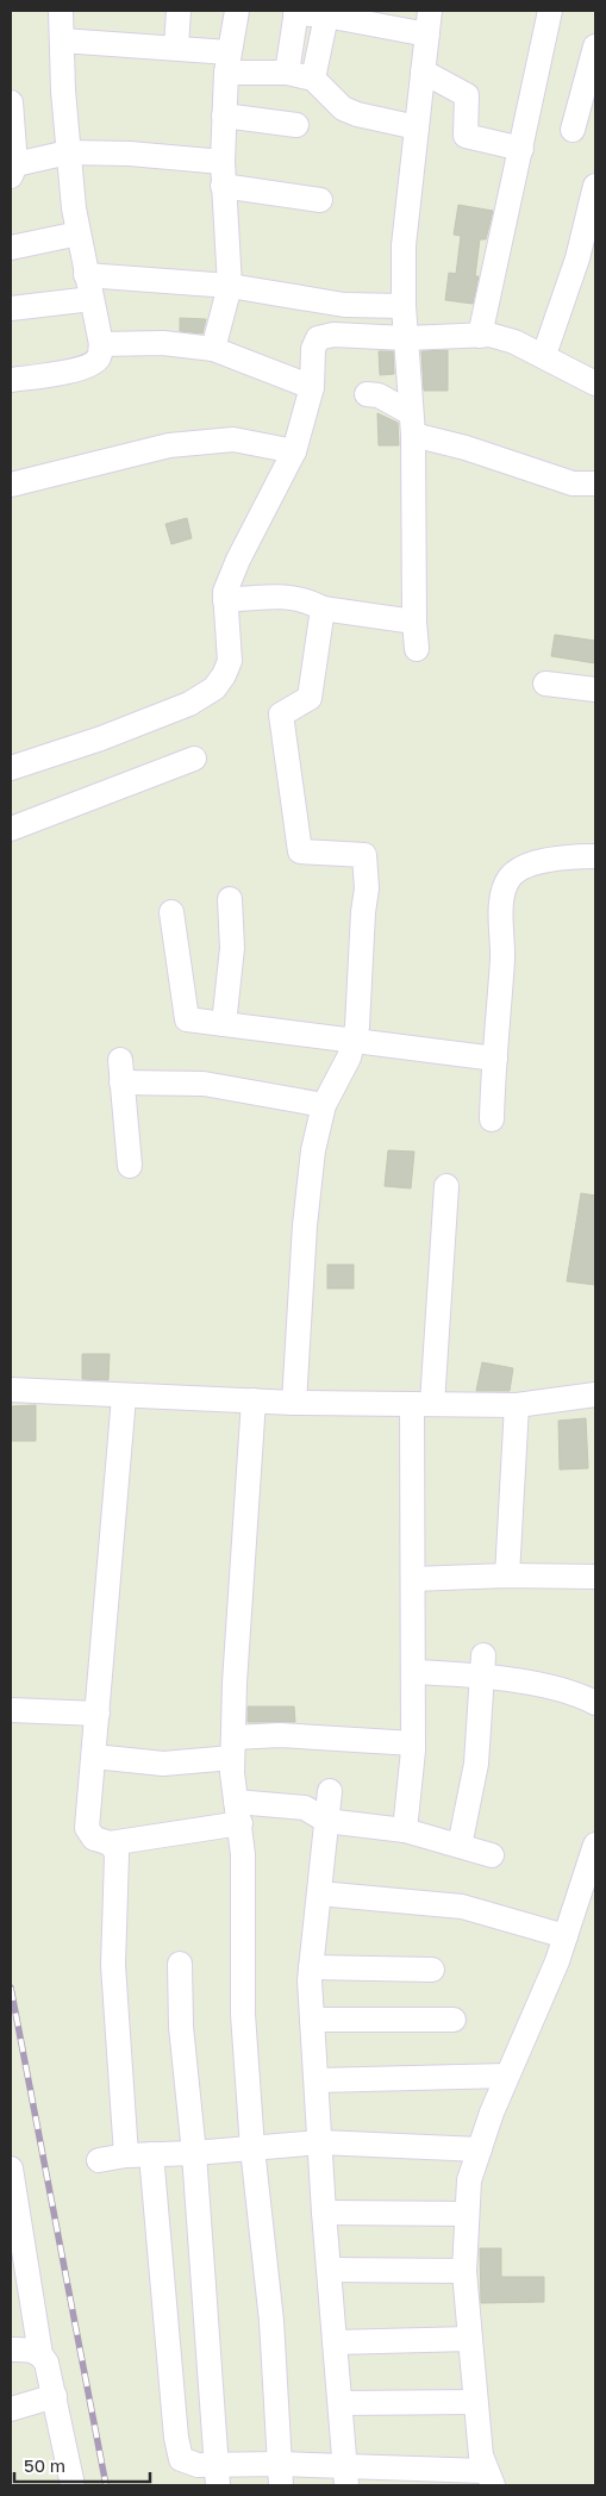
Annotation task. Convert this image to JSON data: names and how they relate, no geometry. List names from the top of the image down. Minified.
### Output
{"scale_bar":"50 m"}
